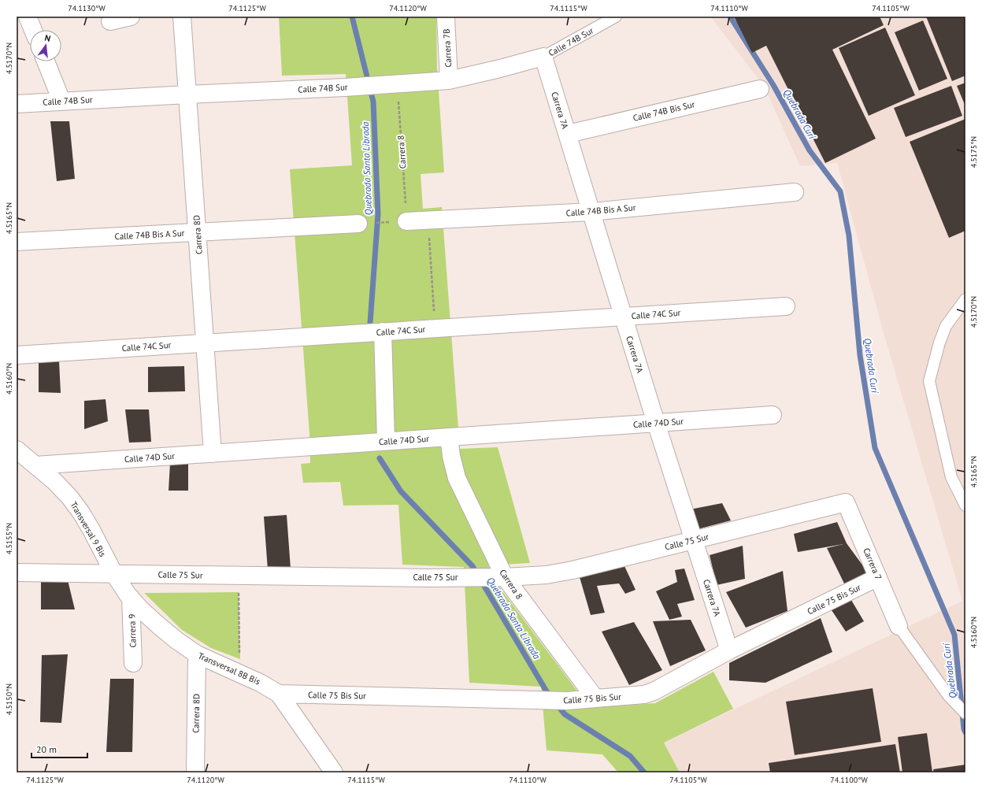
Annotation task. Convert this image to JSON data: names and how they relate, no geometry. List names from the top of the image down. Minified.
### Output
{"streets":{"street":["Calle 74B Sur","Carrera 7B","Carrera 7A","Calle 74B Bis Sur","Carrera 8","Calle 74B Bis A Sur","Carrera 8D","Calle 74C Sur","Calle 74D Sur","Transversal 9 Bis","Calle 75 Sur","Carrera 7","Calle 75 Bis Sur","Carrera 9","Transversal 8B Bis"]},"crossings":[["Calle 74B Sur","Carrera 7B"],["Calle 74B Sur","Carrera 7A"],["Calle 74B Sur","Carrera 8"],["Calle 74B Sur","Carrera 8D"],["Carrera 7A","Calle 74B Bis Sur"],["Carrera 7A","Calle 74B Bis A Sur"],["Carrera 7A","Calle 74C Sur"],["Carrera 7A","Calle 74D Sur"],["Carrera 7A","Calle 75 Sur"],["Carrera 7A","Calle 75 Bis Sur"],["Carrera 8","Calle 74B Bis A Sur"],["Carrera 8","Calle 74D Sur"],["Carrera 8","Calle 75 Sur"],["Carrera 8","Calle 75 Bis Sur"],["Calle 74B Bis A Sur","Carrera 8D"],["Carrera 8D","Calle 74C Sur"],["Carrera 8D","Calle 74D Sur"],["Carrera 8D","Transversal 8B Bis"],["Calle 74D Sur","Transversal 9 Bis"],["Transversal 9 Bis","Calle 75 Sur"],["Transversal 9 Bis","Transversal 8B Bis"],["Calle 75 Sur","Carrera 7"],["Calle 75 Sur","Transversal 8B Bis"],["Carrera 7","Calle 75 Bis Sur"],["Calle 75 Bis Sur","Transversal 8B Bis"],["Carrera 9","Transversal 8B Bis"]],"water":["Quebrada Curí","Quebrada Santa Librada"],"scale_bar":"20 m","north":"top","coordinates":["74.1130°W","74.1125°W","74.1120°W","74.1115°W","74.1110°W","74.1105°W","4.5170°N","4.5175°N","4.5165°N","4.5160°N","4.5155°N","4.5150°N","74.1100°W"]}
